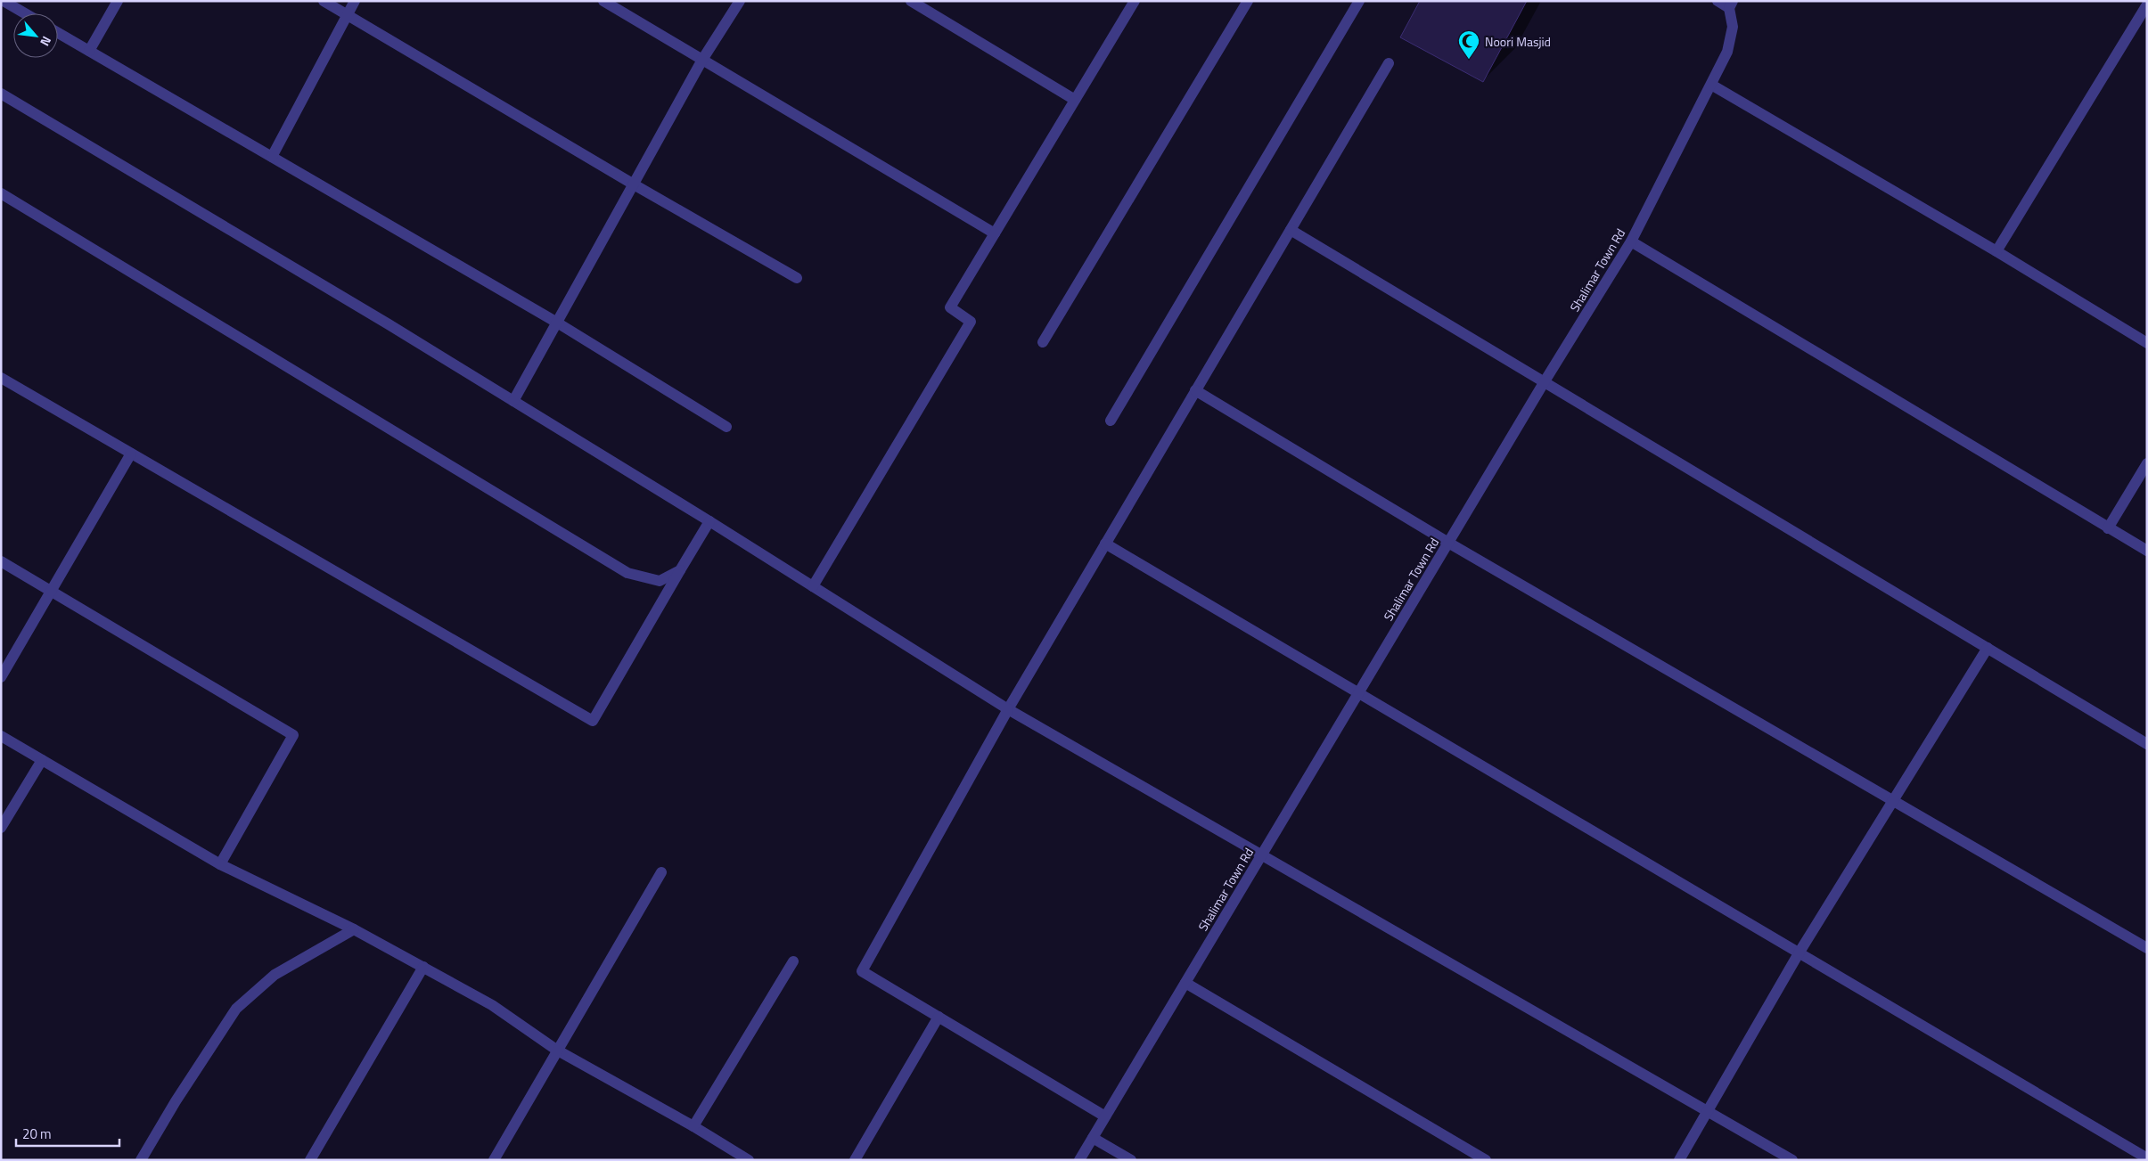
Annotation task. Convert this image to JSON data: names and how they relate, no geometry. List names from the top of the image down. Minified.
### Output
{"streets":{"street":["Shalimar Town Rd"]},"places":{"mosque":["Noori Masjid"]},"scale_bar":"20 m","north":"bottom right"}
